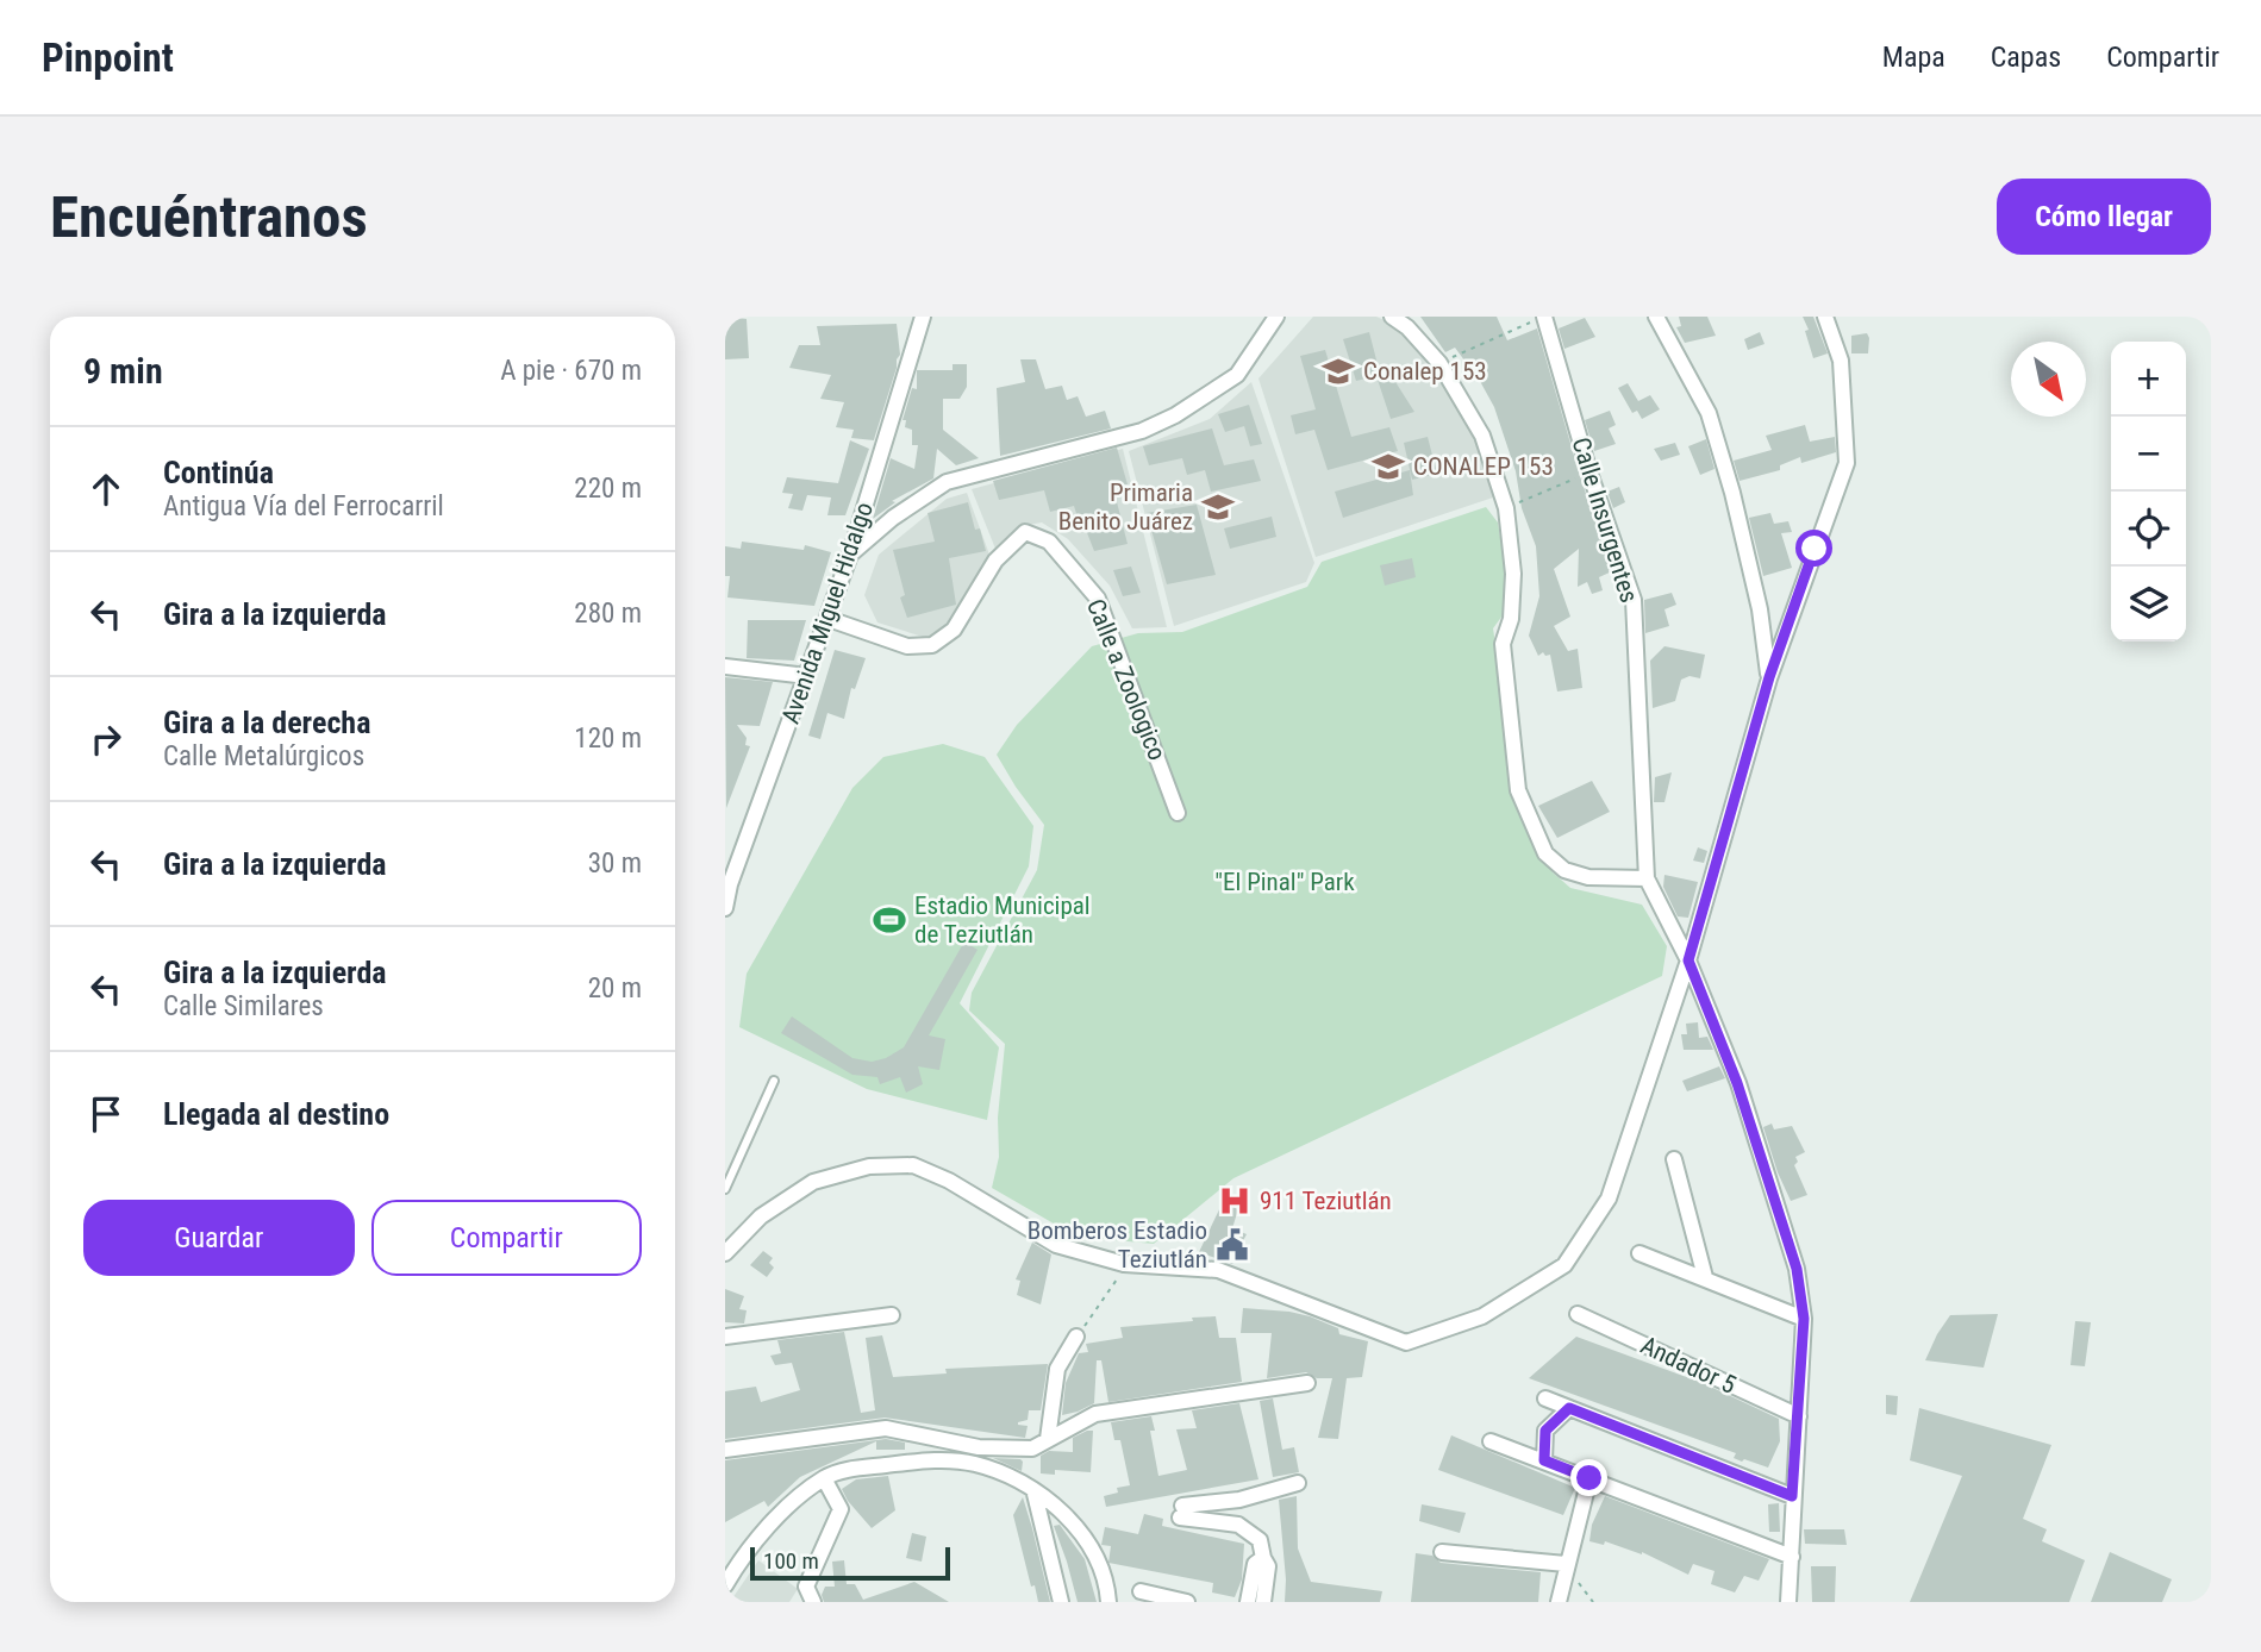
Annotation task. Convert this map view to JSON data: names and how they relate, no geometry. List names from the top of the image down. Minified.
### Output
{"streets":{"street":["Calle Insurgentes","Avenida Miguel Hidalgo","Calle a Zoologico","Andador 5"]},"crossings":[["Avenida Miguel Hidalgo","Calle a Zoologico"]],"parks":["\"El Pinal\" Park"],"places":{"school or university":["Conalep 153","CONALEP 153","Primaria Benito Juárez"],"sports":["Estadio Municipal de Teziutlán"],"hospital":["911 Teziutlán"],"public building":["Bomberos Estadio Teziutlán"]},"scale_bar":"100 m","north":"bottom right","page":{"header":"Pinpoint","nav":["Mapa","Capas","Compartir"],"buttons":["Cómo llegar",["Guardar","Compartir"]],"title":"Encuéntranos","heading":["9 min","A pie · 670 m"],"map_buttons":["+","−"],"list":[["Continúa","Antigua Vía del Ferrocarril","220 m"],["Gira a la izquierda","280 m"],["Gira a la derecha","Calle Metalúrgicos","120 m"],["Gira a la izquierda","30 m"],["Gira a la izquierda","Calle Similares","20 m"],"Llegada al destino"],"scale":"100 m"}}
